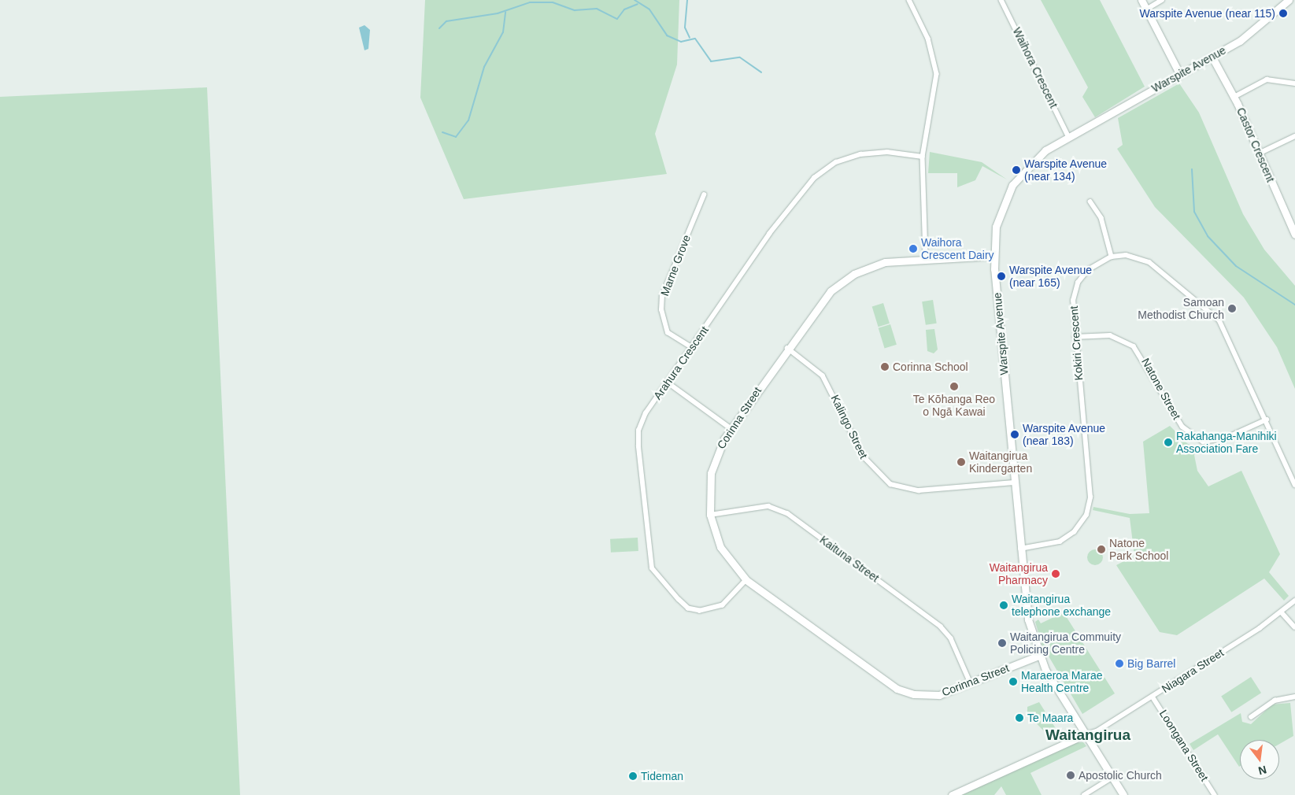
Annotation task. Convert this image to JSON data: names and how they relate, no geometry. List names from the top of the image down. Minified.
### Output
{"streets":{"street":["Waihora Crescent","Warspite Avenue","Castor Crescent","Marne Grove","Kokiri Crescent","Arahura Crescent","Natone Street","Corinna Street","Kalingo Street","Kaituna Street","Niagara Street","Loongana Street"]},"crossings":[["Waihora Crescent","Warspite Avenue"],["Warspite Avenue","Castor Crescent"],["Warspite Avenue","Kokiri Crescent"],["Warspite Avenue","Corinna Street"],["Warspite Avenue","Kalingo Street"],["Warspite Avenue","Niagara Street"],["Marne Grove","Arahura Crescent"],["Kokiri Crescent","Natone Street"],["Arahura Crescent","Corinna Street"],["Corinna Street","Kalingo Street"],["Corinna Street","Kaituna Street"],["Niagara Street","Loongana Street"]],"districts":["Waitangirua"],"places":["Warspite Avenue (near 115)","Warspite Avenue (near 134)","Waihora Crescent Dairy","Warspite Avenue (near 165)","Samoan Methodist Church","Corinna School","Te Kōhanga Reo o Ngā Kawai","Warspite Avenue (near 183)","Rakahanga-Manihiki Association Fare","Waitangirua Kindergarten","Natone Park School","Waitangirua Pharmacy","Waitangirua telephone exchange","Waitangirua Commuity Policing Centre","Big Barrel","Maraeroa Marae Health Centre","Te Maara","Apostolic Church","Tideman"],"north":"bottom"}
